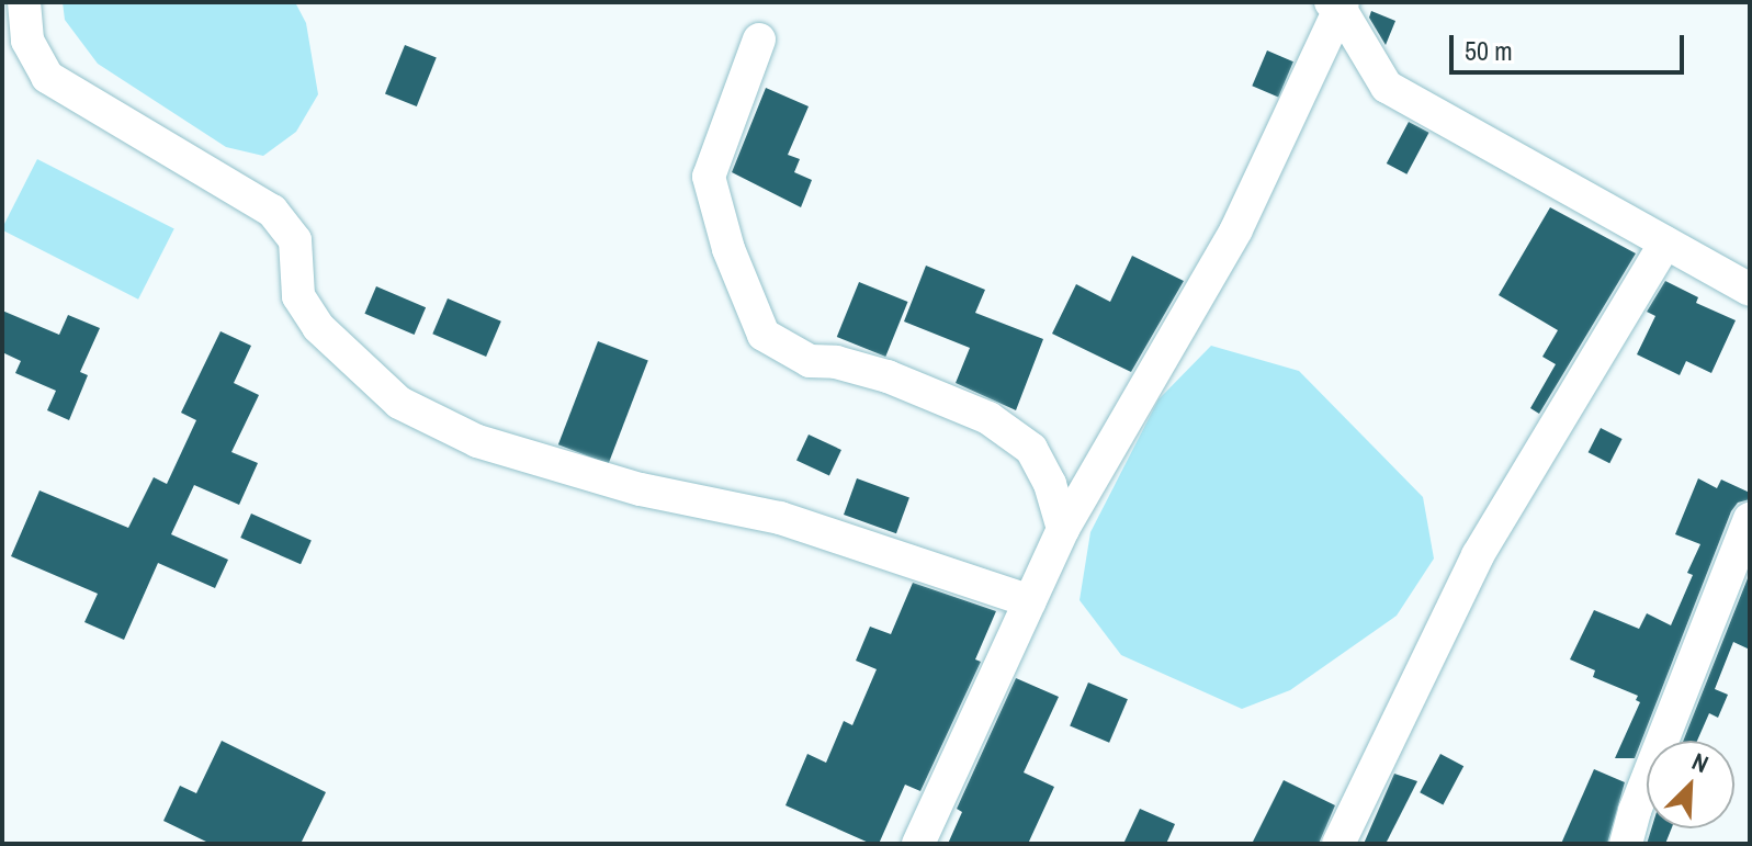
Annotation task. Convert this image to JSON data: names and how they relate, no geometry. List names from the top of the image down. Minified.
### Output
{"scale_bar":"50 m","north":"top right"}
